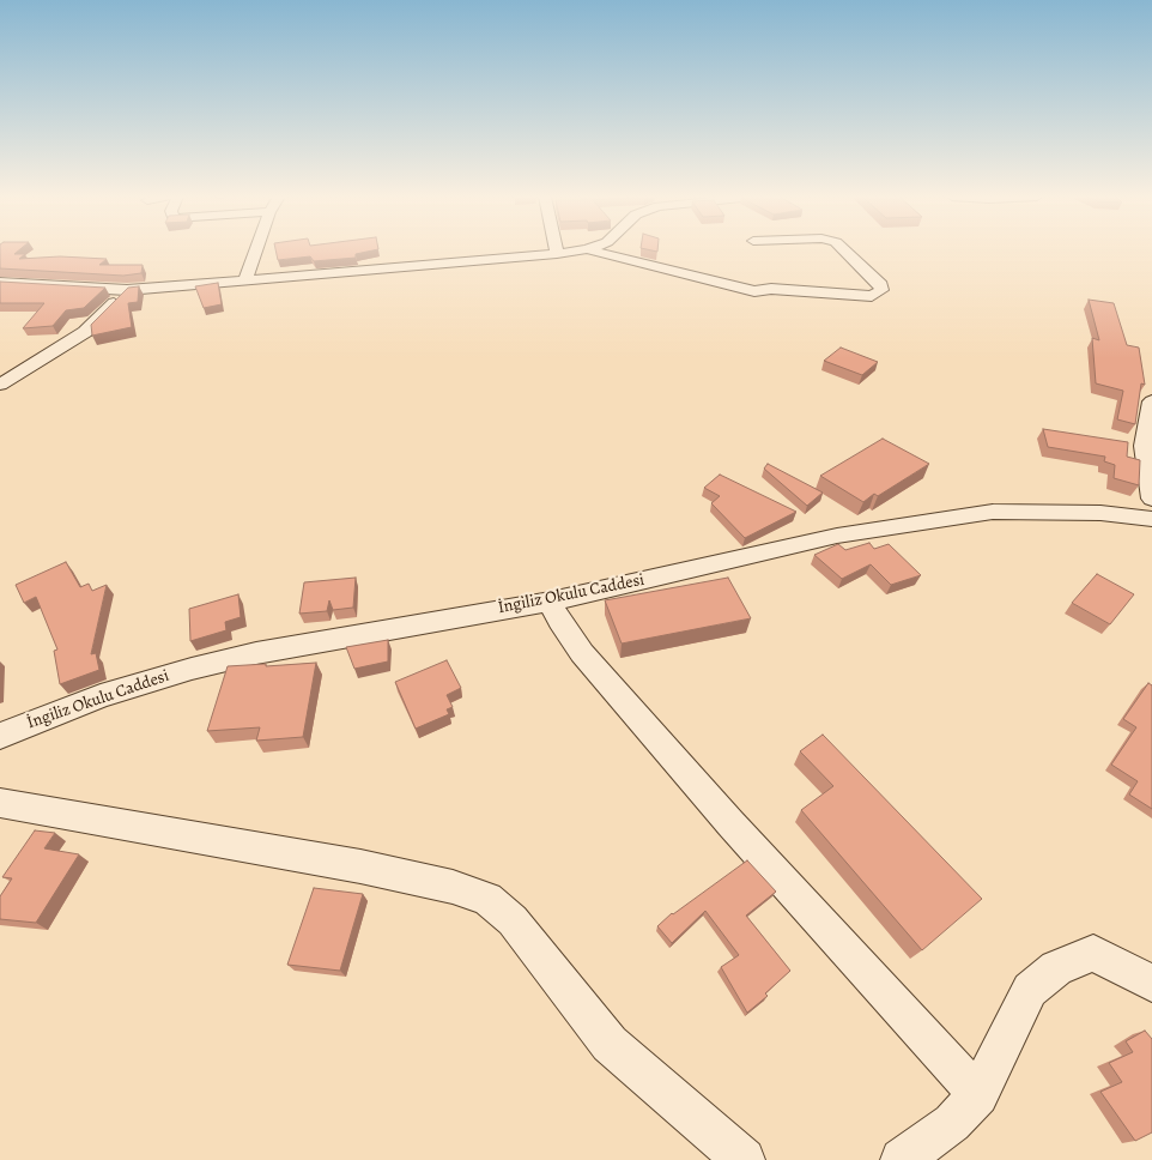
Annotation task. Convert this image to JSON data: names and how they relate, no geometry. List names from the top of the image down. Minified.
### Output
{"streets":{"street":["İngiliz Okulu Caddesi"]}}
